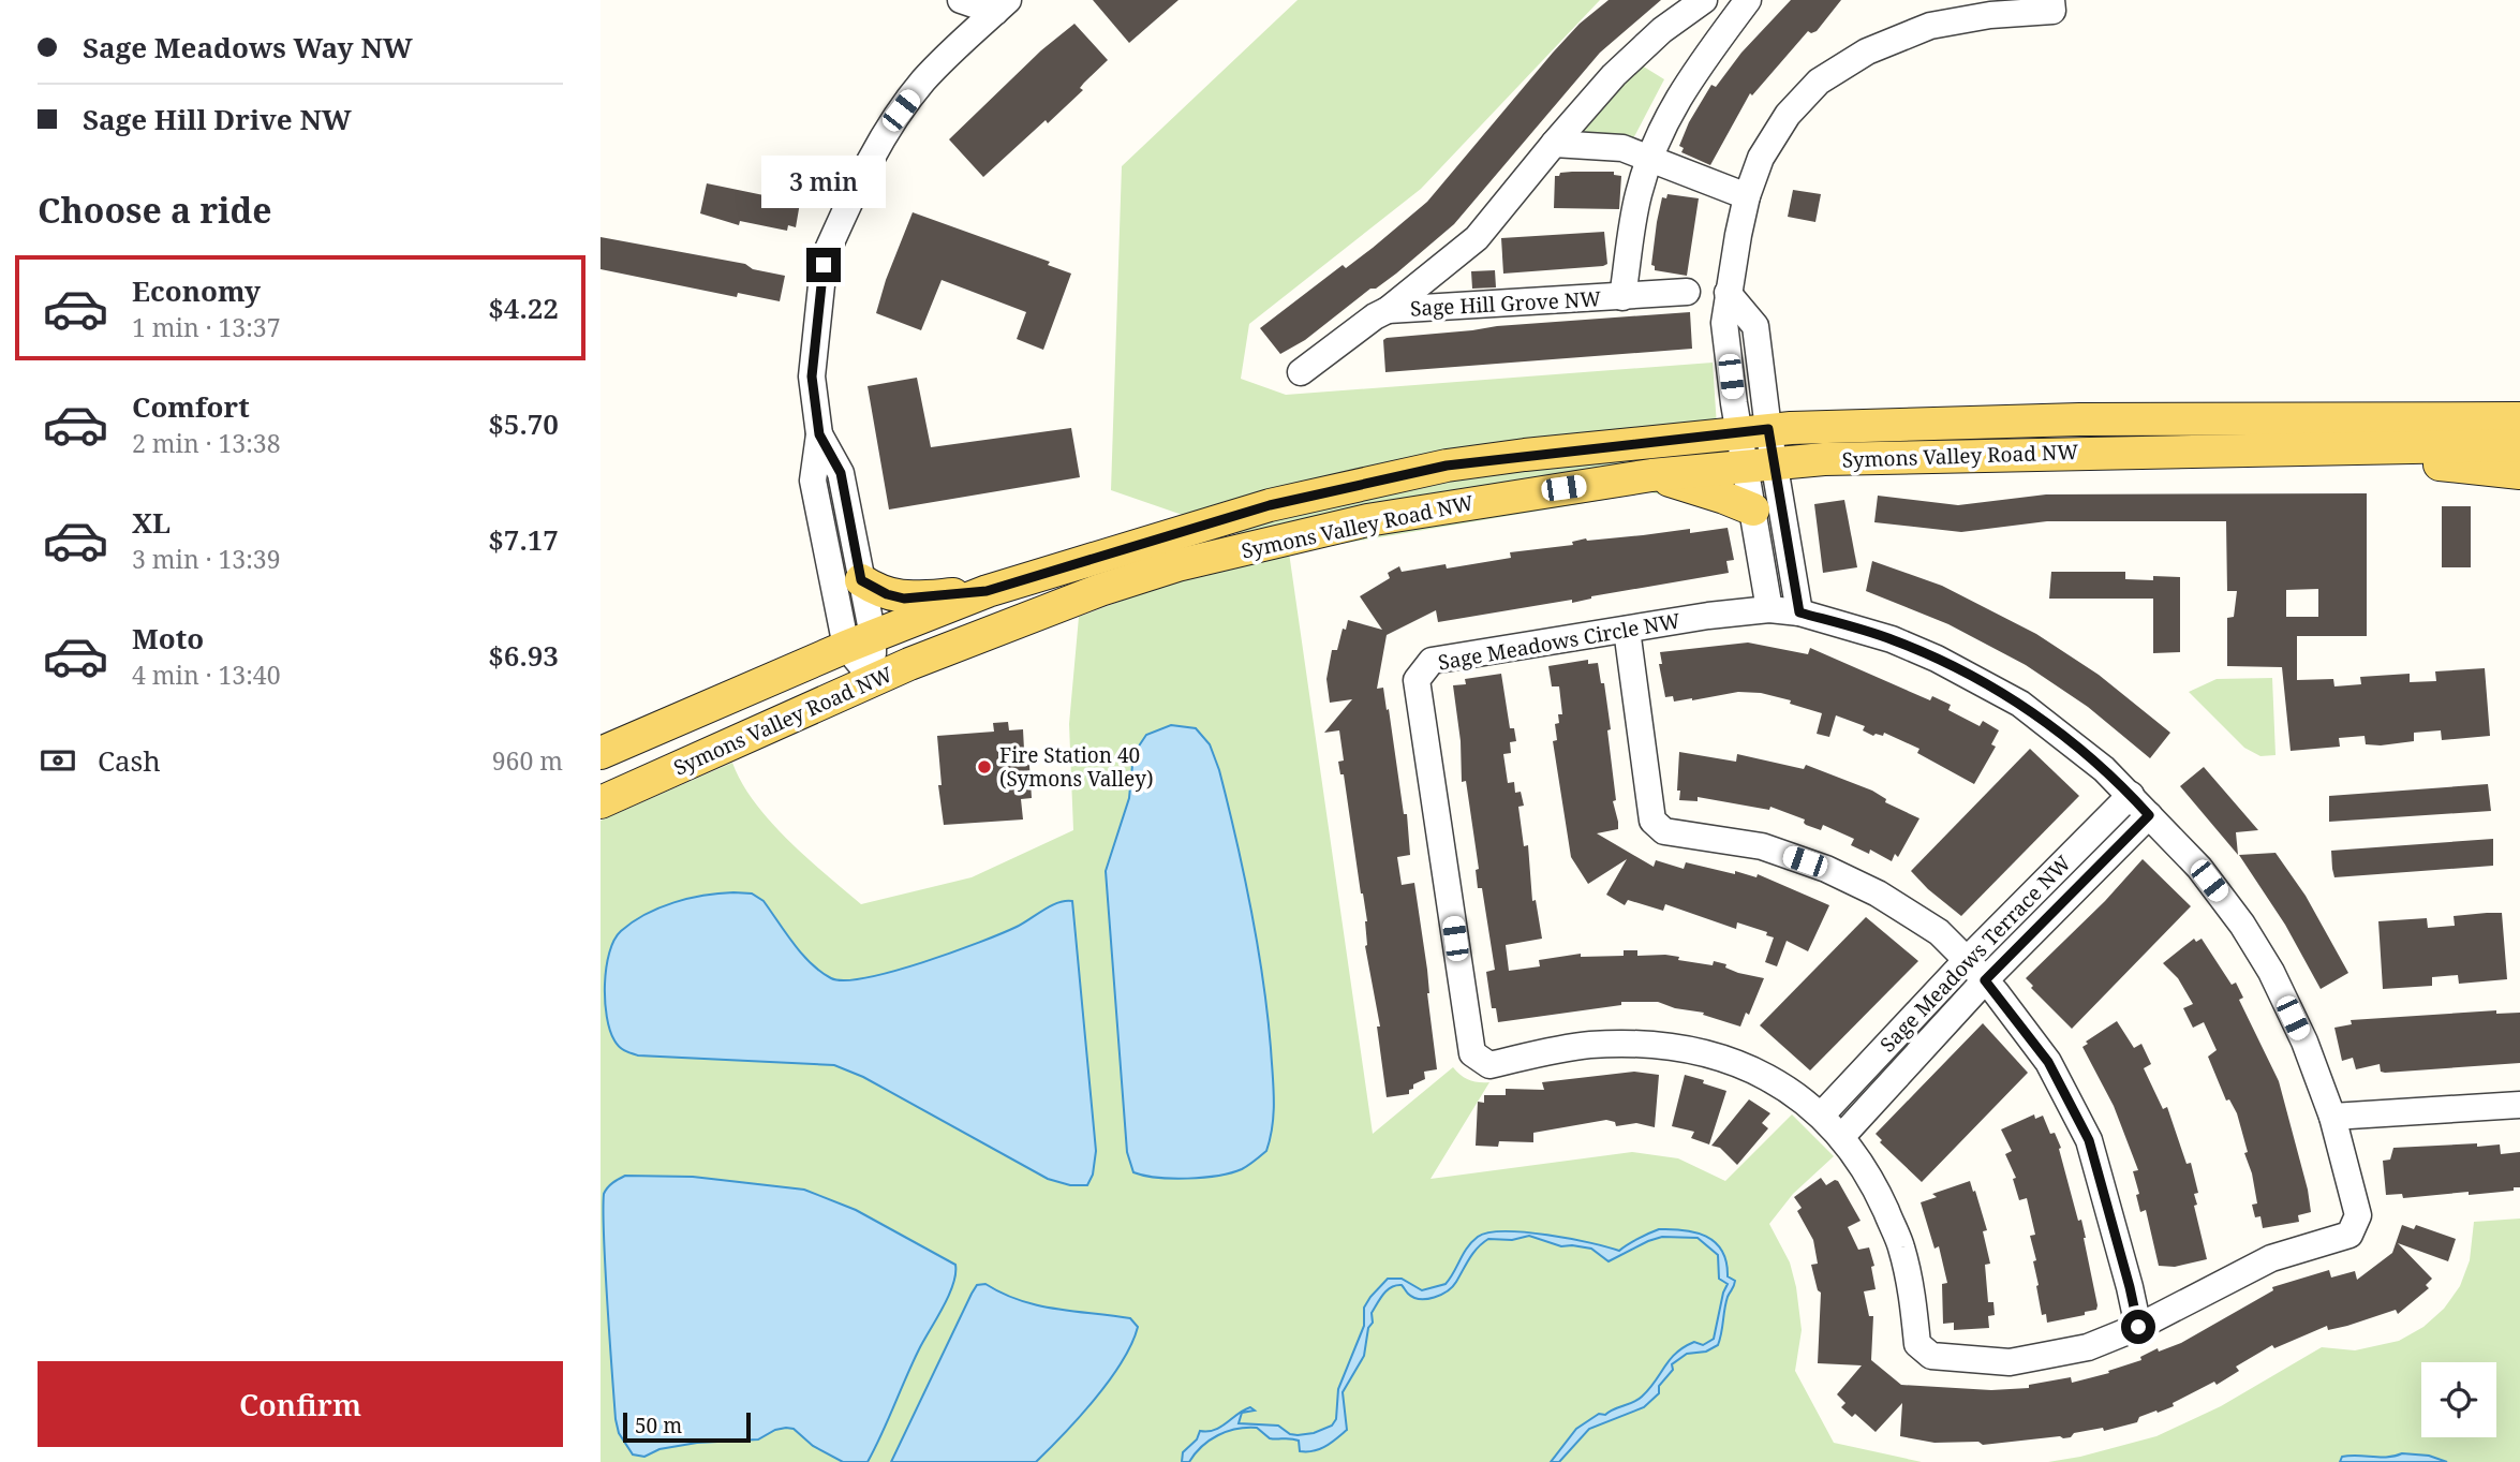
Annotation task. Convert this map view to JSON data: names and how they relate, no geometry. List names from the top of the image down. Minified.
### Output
{"streets":{"main road":["Symons Valley Road NW"],"street":["Sage Hill Grove NW","Sage Meadows Circle NW","Sage Meadows Terrace NW"]},"crossings":[["Sage Meadows Circle NW","Sage Meadows Terrace NW"]],"places":["Fire Station 40 (Symons Valley)"],"scale_bar":"50 m","page":{"banner":["Sage Meadows Way NW","Sage Hill Drive NW"],"bubble":"3 min","heading":"Choose a ride","list":[{"name":"Economy","note":"1 min · 13:37","value":"$4.22"},{"name":"Comfort","note":"2 min · 13:38","value":"$5.70"},{"name":"XL","note":"3 min · 13:39","value":"$7.17"},{"name":"Moto","note":"4 min · 13:40","value":"$6.93"}],"pay":["Cash","960 m"],"buttons":"Confirm","scale":"50 m"}}
